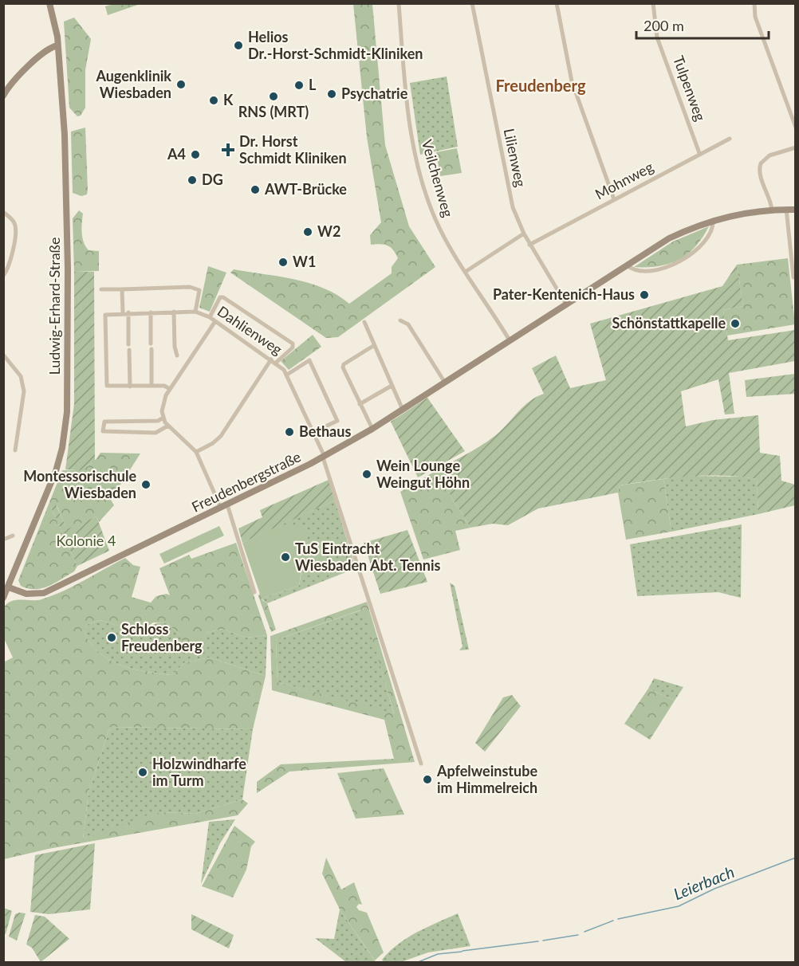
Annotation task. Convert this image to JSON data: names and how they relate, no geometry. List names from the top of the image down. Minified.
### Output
{"streets":{"street":["Tulpenweg","Lilienweg","Veilchenweg","Mohnweg","Ludwig-Erhard-Straße","Dahlienweg","Freudenbergstraße"]},"crossings":[["Tulpenweg","Mohnweg"],["Lilienweg","Mohnweg"],["Lilienweg","Freudenbergstraße"],["Veilchenweg","Freudenbergstraße"],["Ludwig-Erhard-Straße","Freudenbergstraße"],["Dahlienweg","Freudenbergstraße"]],"districts":["Freudenberg"],"water":["Leierbach"],"parks":["Kolonie 4"],"places":{"other":["Helios Dr.-Horst-Schmidt-Kliniken","Augenklinik Wiesbaden","L","Psychatrie","RNS (MRT)","K","A4","DG","AWT-Brücke","W2","W1","Pater-Kentenich-Haus","Schönstattkapelle","Bethaus","Wein Lounge Weingut Höhn","Montessorischule Wiesbaden","TuS Eintracht Wiesbaden Abt. Tennis","Schloss Freudenberg","Holzwindharfe im Turm","Apfelweinstube im Himmelreich"],"health":["Dr. Horst Schmidt Kliniken"]},"scale_bar":"200 m"}
